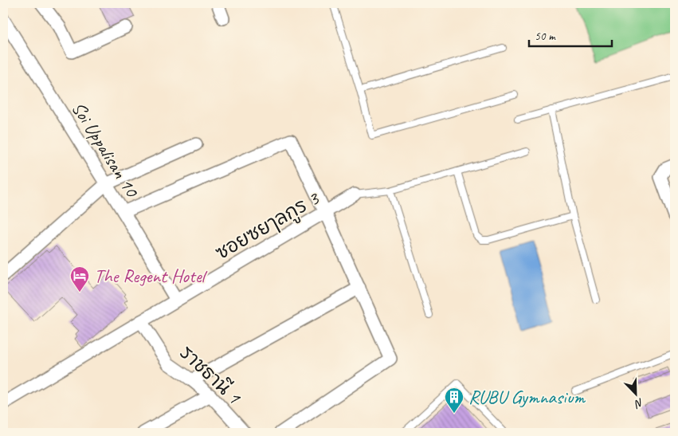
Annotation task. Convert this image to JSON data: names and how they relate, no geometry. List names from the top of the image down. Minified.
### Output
{"streets":{"street":["Soi Uppalisan 10","ซอยซยๅลกูร 3","ราชธานี 1"]},"crossings":[["Soi Uppalisan 10","ซอยซยๅลกูร 3"],["ซอยซยๅลกูร 3","ราชธานี 1"]],"places":{"hotel":["The Regent Hotel"],"building":["RUBU Gymnasium"]},"scale_bar":"50 m","north":"bottom right"}
